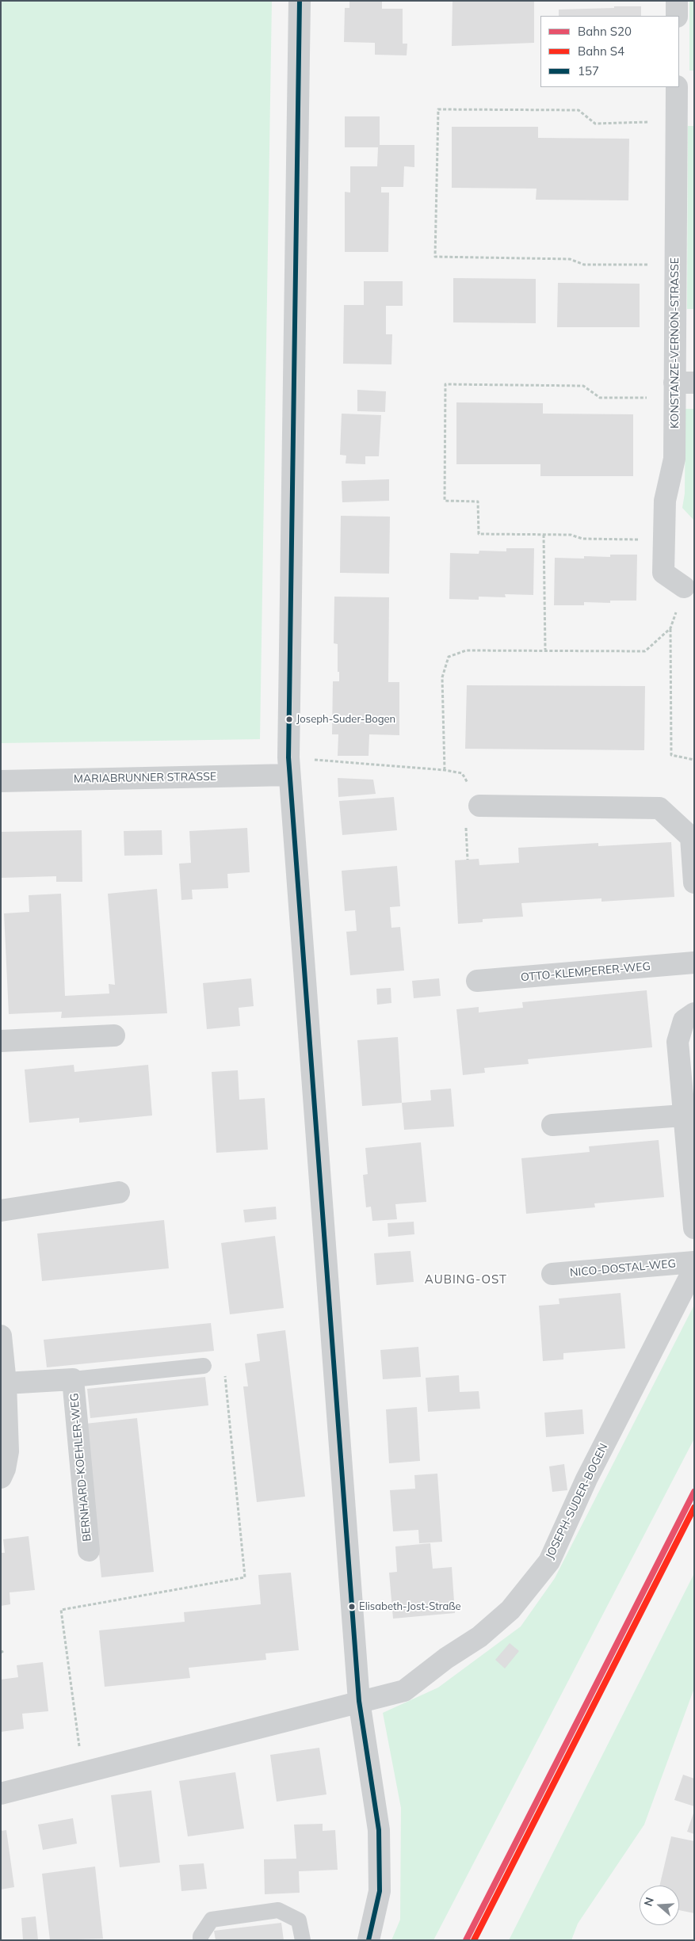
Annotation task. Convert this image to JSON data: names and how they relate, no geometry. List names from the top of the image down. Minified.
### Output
{"streets":{"street":["KONSTANZE-VERNON-STRASSE","MARIABRUNNER STRASSE","OTTO-KLEMPERER-WEG","NICO-DOSTAL-WEG","BERNHARD-KOEHLER-WEG","JOSEPH-SUDER-BOGEN"]},"districts":["AUBING-OST"],"places":["Joseph-Suder-Bogen","Elisabeth-Jost-Straße"],"lines":["transit line 157","rail line S20","rail line S4"],"legend":["Bahn S20","Bahn S4","157"],"north":"left"}
